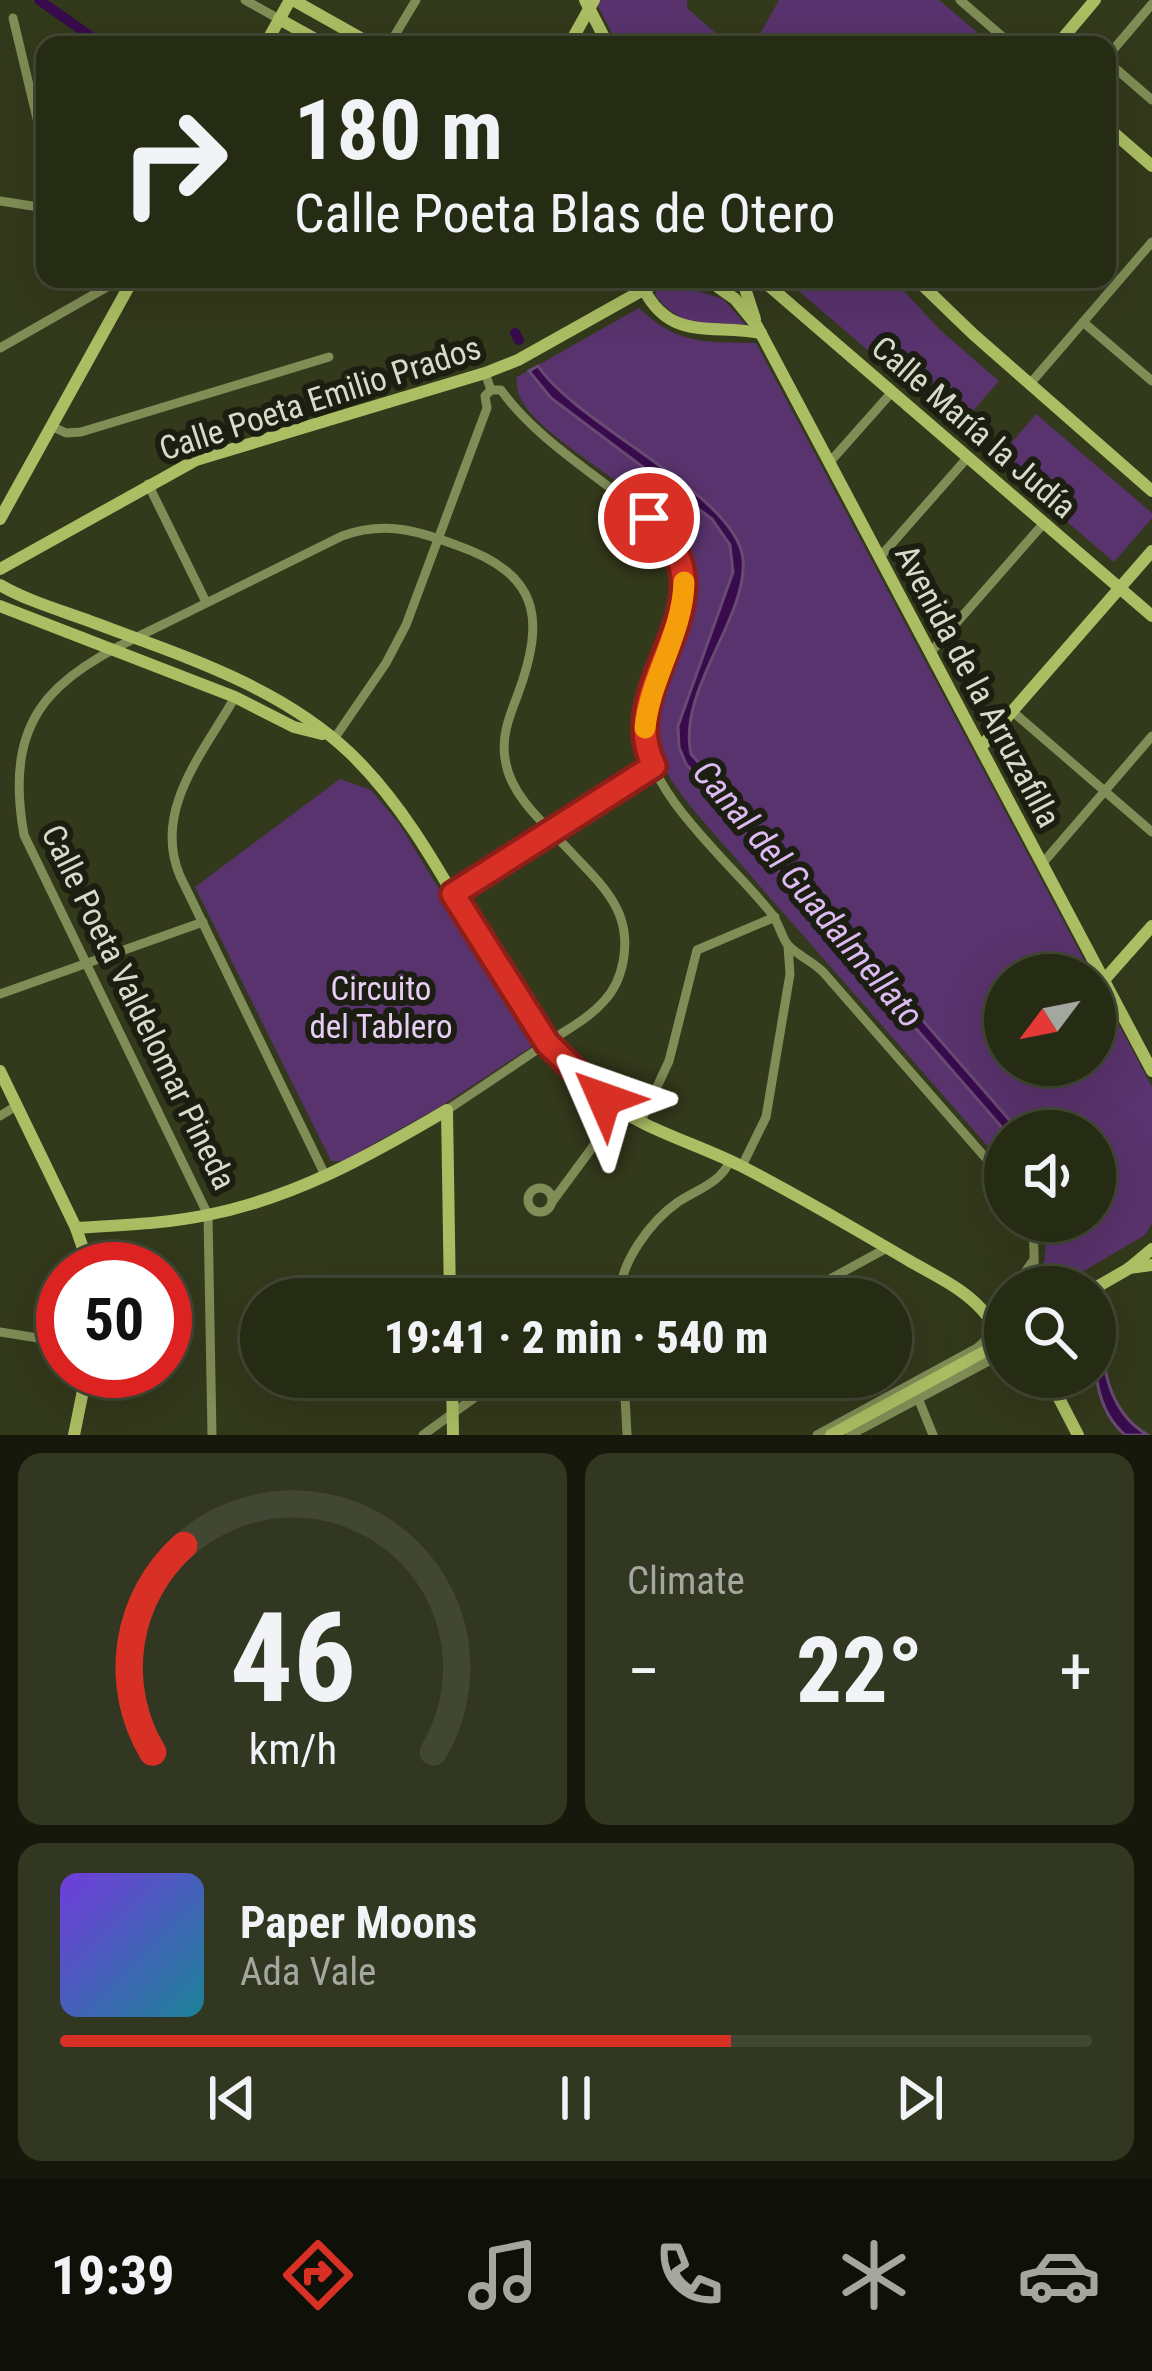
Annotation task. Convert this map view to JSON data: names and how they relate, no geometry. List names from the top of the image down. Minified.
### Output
{"streets":{"main road":["Calle Poeta Emilio Prados","Calle María la Judía","Avenida de la Arruzafilla"],"street":["Calle Poeta Valdelomar Pineda"]},"water":["Canal del Guadalmellato"],"parks":["Circuito del Tablero"],"north":"bottom left","page":{"turn":["180 m","Calle Poeta Blas de Otero"],"limit":"50","trip":"19:41 · 2 min · 540 m","tile":"Climate","heat":["−","22°","+"],"song":["Paper Moons","Ada Vale"],"tabs":"19:39","gauge":["46","km/h"]}}
